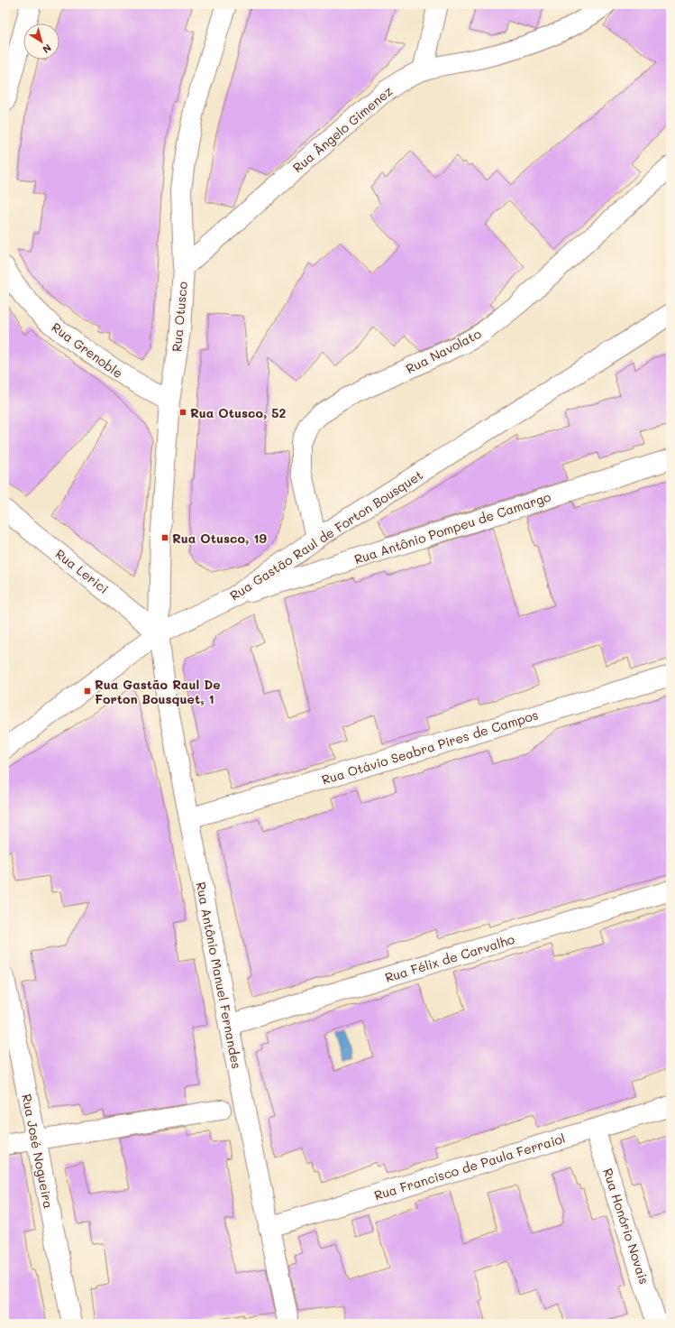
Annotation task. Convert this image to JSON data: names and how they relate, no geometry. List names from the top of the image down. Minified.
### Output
{"streets":{"street":["Rua Ângelo Gimenez","Rua Otusco","Rua Grenoble","Rua Navolato","Rua Antônio Pompeu de Camargo","Rua Gastão Raul de Forton Bousquet","Rua Lerici","Rua Otávio Seabra Pires de Campos","Rua Félix de Carvalho","Rua Antônio Manuel Fernandes","Rua José Nogueira","Rua Francisco de Paula Ferraiol","Rua Honório Novais"]},"crossings":[["Rua Ângelo Gimenez","Rua Otusco"],["Rua Otusco","Rua Grenoble"],["Rua Otusco","Rua Gastão Raul de Forton Bousquet"],["Rua Otusco","Rua Lerici"],["Rua Otusco","Rua Antônio Manuel Fernandes"],["Rua Navolato","Rua Gastão Raul de Forton Bousquet"],["Rua Antônio Pompeu de Camargo","Rua Gastão Raul de Forton Bousquet"],["Rua Gastão Raul de Forton Bousquet","Rua Lerici"],["Rua Gastão Raul de Forton Bousquet","Rua Antônio Manuel Fernandes"],["Rua Lerici","Rua Antônio Manuel Fernandes"],["Rua Otávio Seabra Pires de Campos","Rua Antônio Manuel Fernandes"],["Rua Félix de Carvalho","Rua Antônio Manuel Fernandes"],["Rua Antônio Manuel Fernandes","Rua Francisco de Paula Ferraiol"],["Rua Francisco de Paula Ferraiol","Rua Honório Novais"]],"places":{"transit":["Rua Otusco, 52","Rua Otusco, 19","Rua Gastão Raul De Forton Bousquet, 1"]},"north":"bottom right"}
